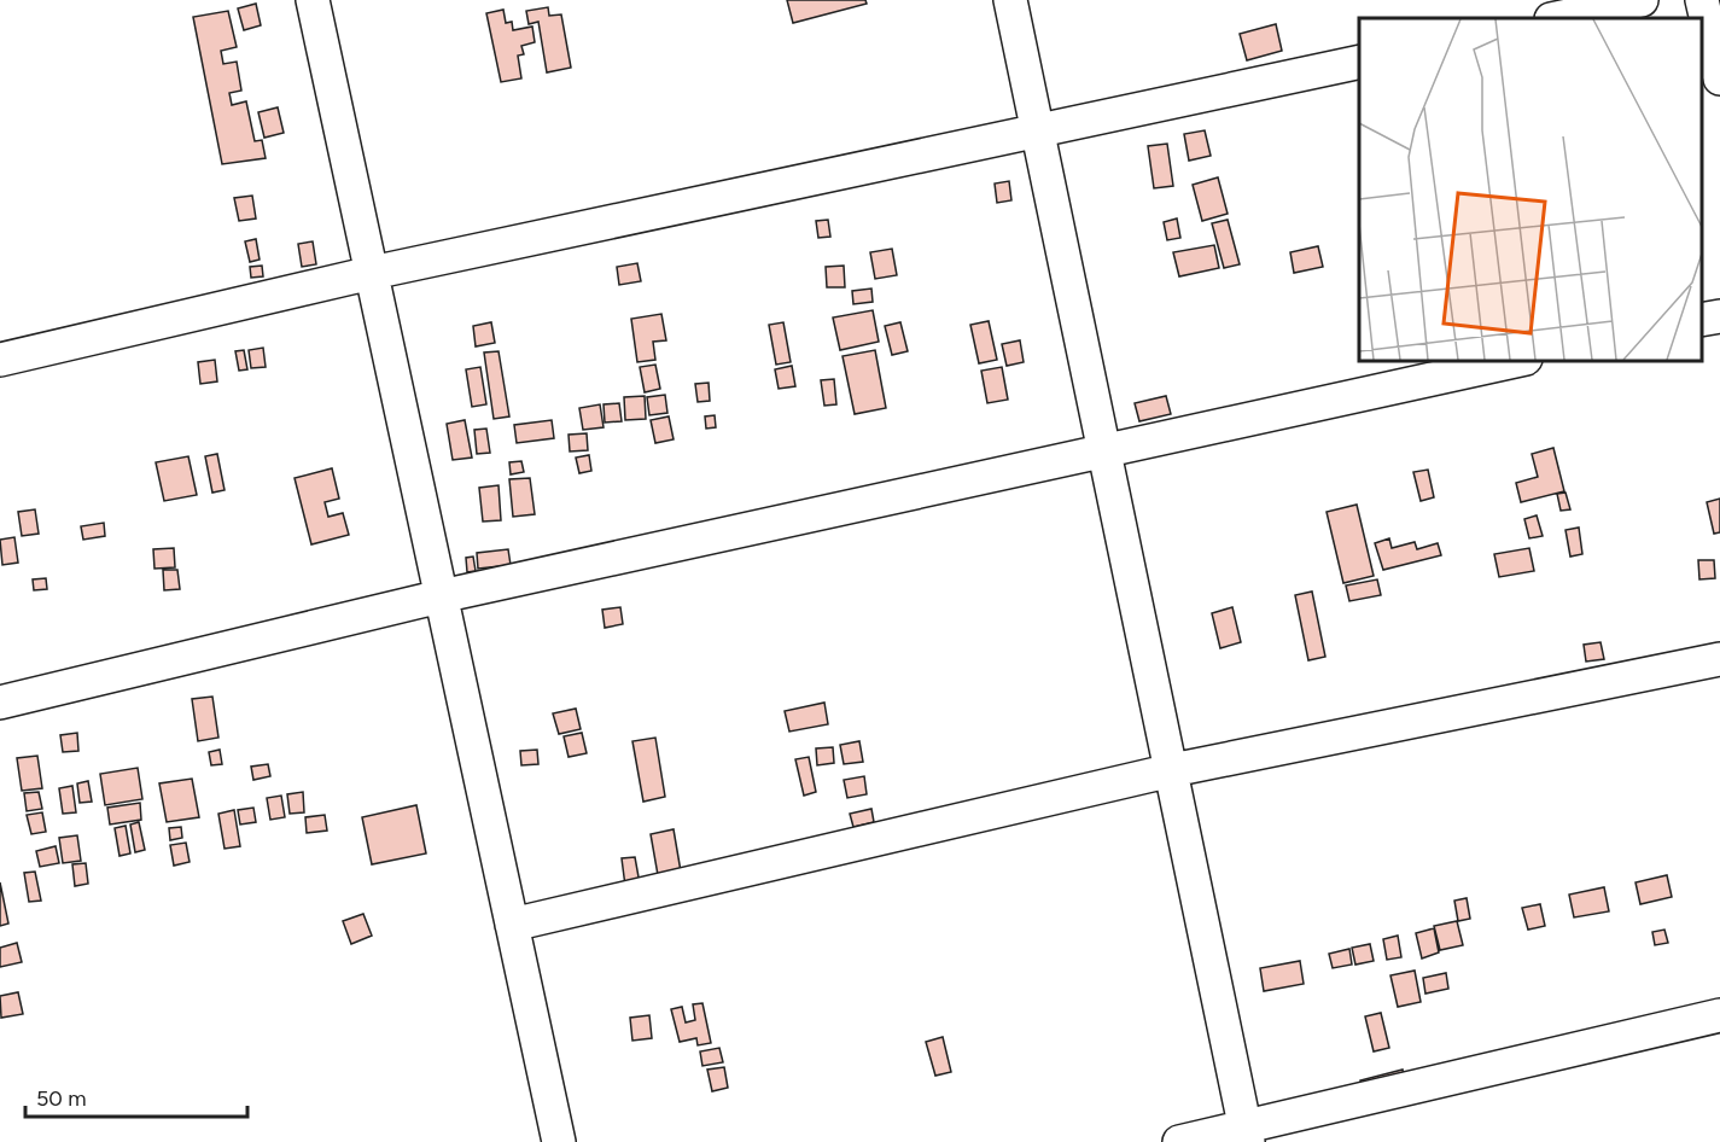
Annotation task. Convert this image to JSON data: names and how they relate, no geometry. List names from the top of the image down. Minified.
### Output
{"scale_bar":"50 m"}
